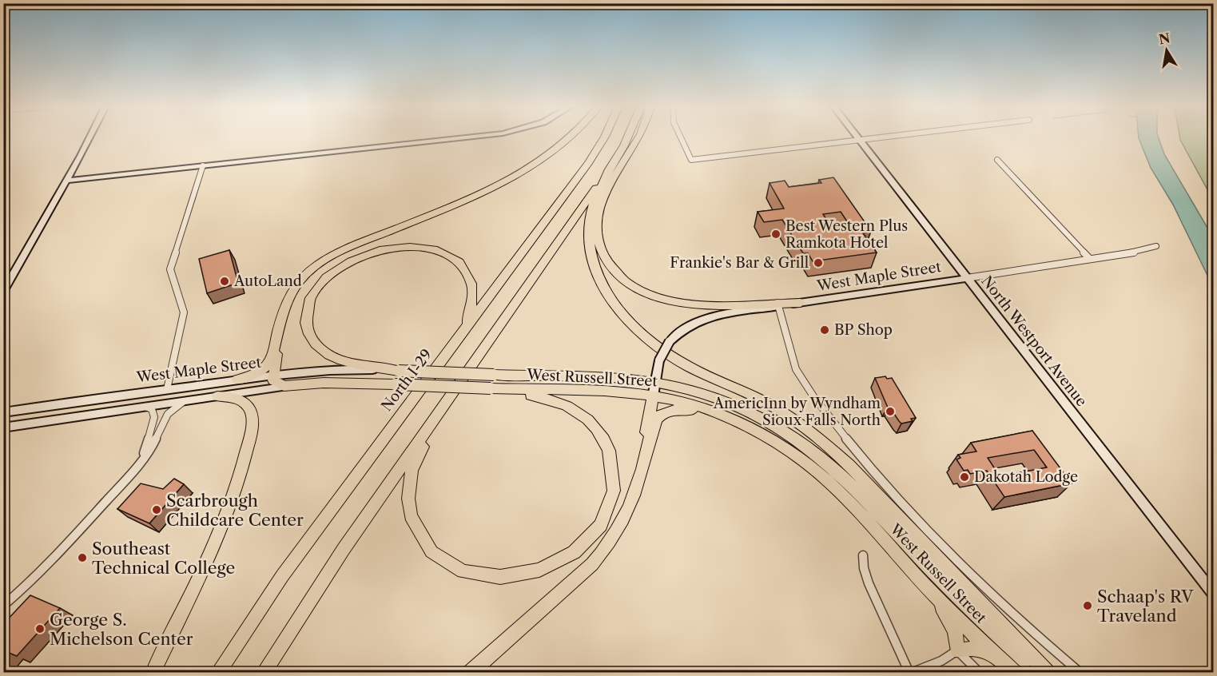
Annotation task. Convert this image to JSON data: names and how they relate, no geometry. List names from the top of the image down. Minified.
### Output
{"streets":{"highway":["West Russell Street","North I-29"],"street":["West Maple Street","North Westport Avenue"]},"crossings":[["West Maple Street","North Westport Avenue"],["West Maple Street","West Russell Street"],["West Russell Street","North I-29"]],"places":["Best Western Plus Ramkota Hotel","Frankie's Bar & Grill","AutoLand","BP Shop","AmericInn by Wyndham Sioux Falls North","Dakotah Lodge","Scarbrough Childcare Center","Southeast Technical College","Schaap's RV Traveland","George S. Michelson Center"],"north":"top"}
